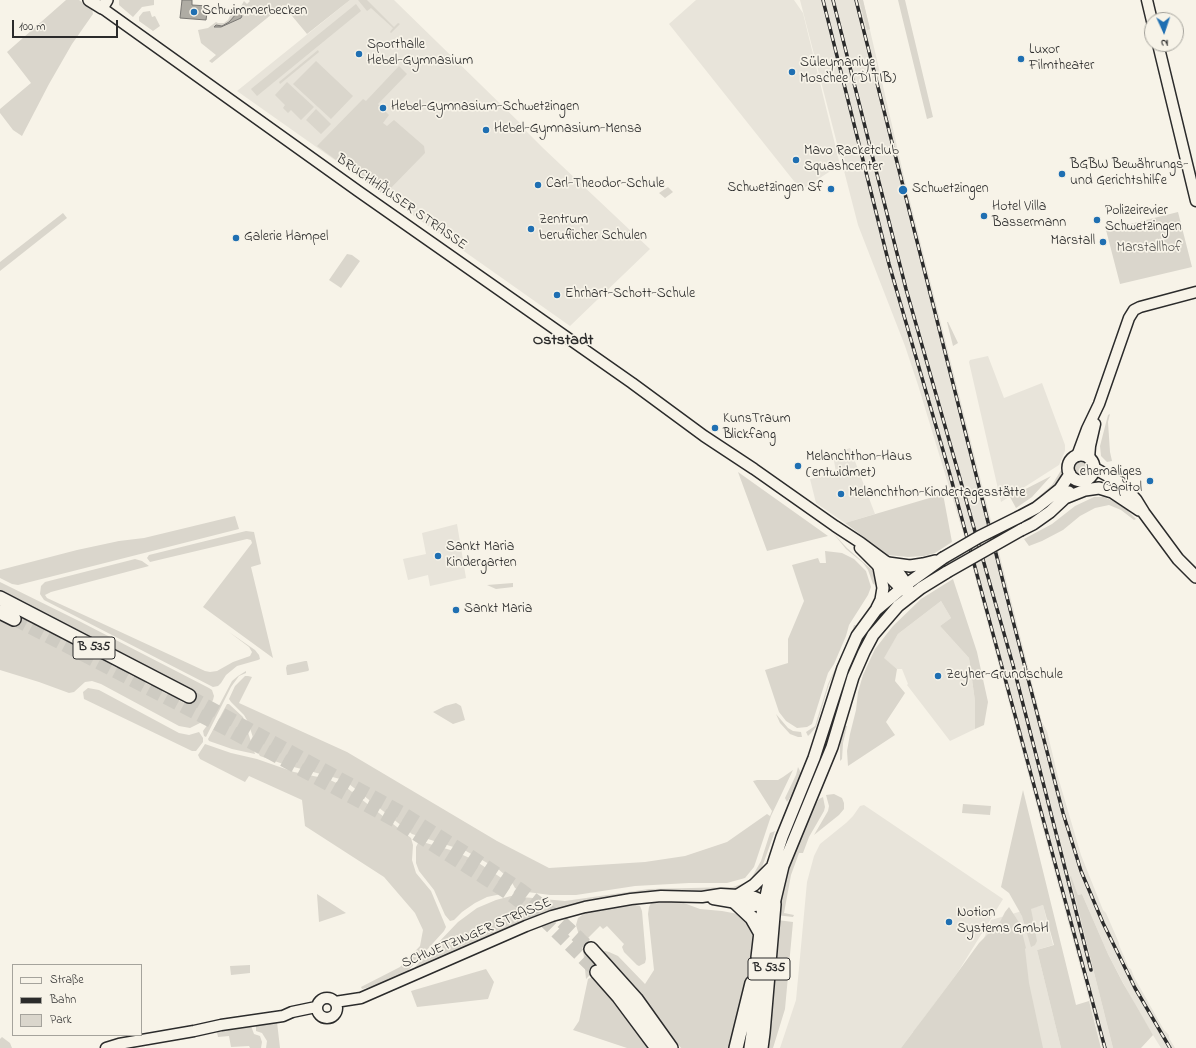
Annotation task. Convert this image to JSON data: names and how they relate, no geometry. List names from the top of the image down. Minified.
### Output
{"streets":{"highway":["B 535"],"street":["BRUCHHÄUSER STRASSE","SCHWETZINGER STRASSE"]},"crossings":[["B 535","SCHWETZINGER STRASSE"]],"districts":["Oststadt"],"parks":["Marstallhof"],"places":["Schwimmerbecken","Sporthalle Hebel-Gymnasium","Luxor Filmtheater","Süleymaniye Moschee (DITIB)","Hebel-Gymnasium-Schwetzingen","Hebel-Gymnasium-Mensa","Mavo Racketclub Squashcenter","BGBW Bewährungs- und Gerichtshilfe","Carl-Theodor-Schule","Schwetzingen Sf","Schwetzingen","Hotel Villa Bassermann","Polizeirevier Schwetzingen","Zentrum beruflicher Schulen","Galerie Hampel","Marstall","Ehrhart-Schott-Schule","KunsTraum Blickfang","Melanchthon-Haus (entwidmet)","ehemaliges Capitol","Melanchthon-Kindertagesstätte","Sankt Maria Kindergarten","Sankt Maria","Zeyher-Grundschule","Notion Systems GmbH"],"legend":["Straße","Bahn","Park"],"scale_bar":"100 m","north":"bottom"}
